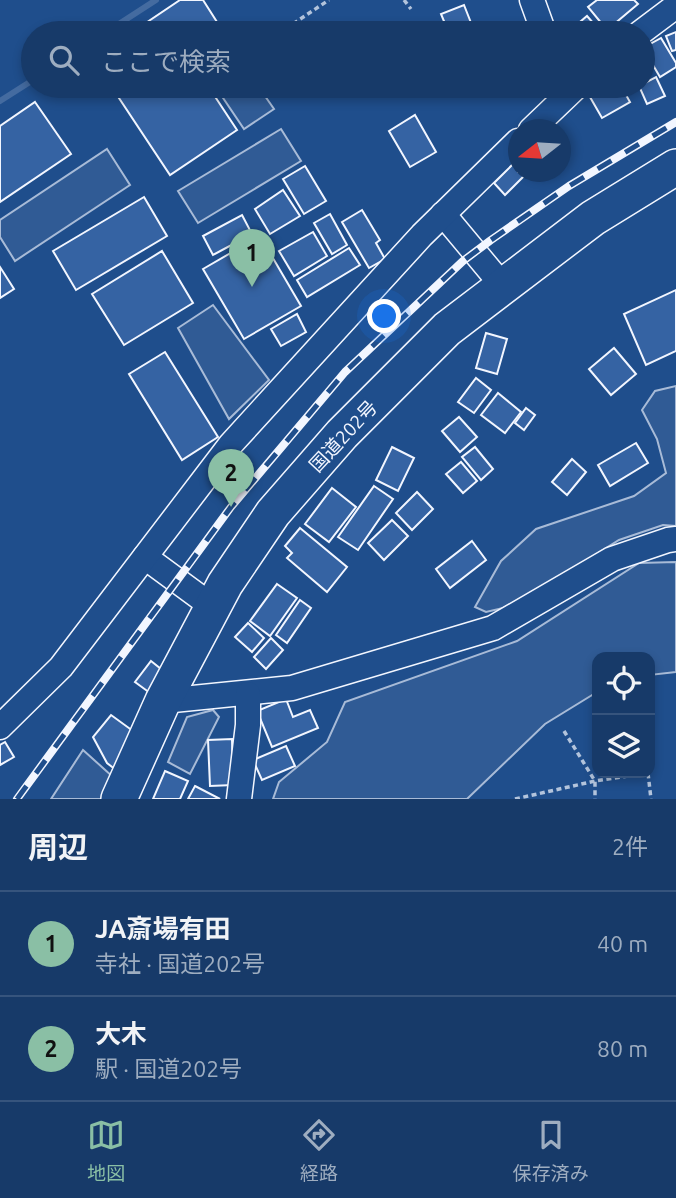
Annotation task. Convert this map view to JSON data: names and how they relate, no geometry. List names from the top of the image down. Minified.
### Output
{"streets":{"highway":["国道202号"]},"north":"left","page":{"search":"ここで検索","pins":["1","2"],"heading":["周辺","2件"],"list":[{"mark":"1","name":"JA斎場有田","note":"寺社 · 国道202号","value":"40 m"},{"mark":"2","name":"大木","note":"駅 · 国道202号","value":"80 m"}],"nav":["地図","経路","保存済み"]}}
